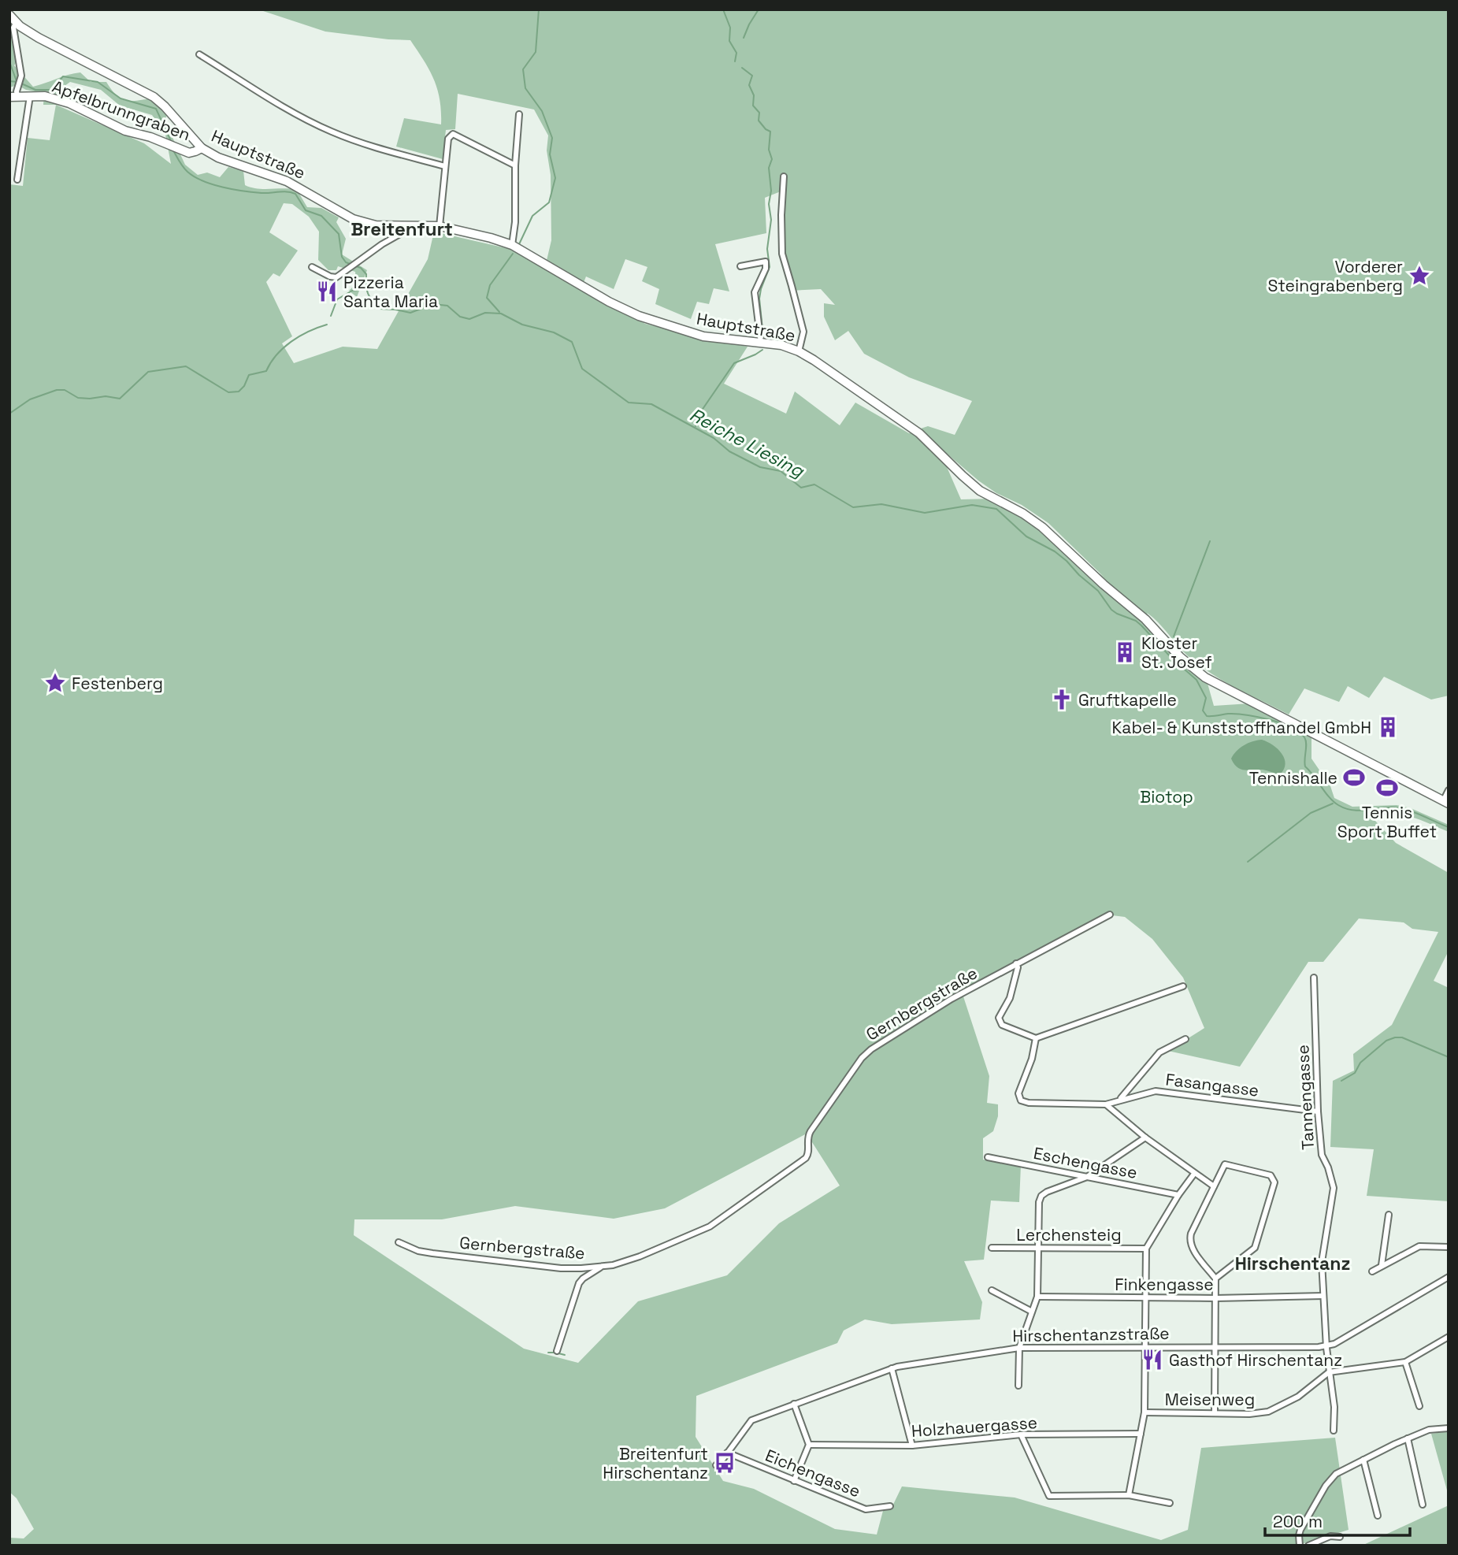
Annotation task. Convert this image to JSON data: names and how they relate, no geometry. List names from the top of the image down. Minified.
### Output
{"streets":{"main road":["Apfelbrunngraben","Hauptstraße"],"street":["Gernbergstraße","Fasangasse","Tannengasse","Eschengasse","Lerchensteig","Finkengasse","Hirschentanzstraße","Meisenweg","Holzhauergasse","Eichengasse"]},"crossings":[["Apfelbrunngraben","Hauptstraße"],["Fasangasse","Tannengasse"],["Tannengasse","Finkengasse"],["Tannengasse","Hirschentanzstraße"],["Hirschentanzstraße","Eichengasse"]],"districts":["Breitenfurt","Hirschentanz"],"water":["Reiche Liesing"],"parks":["Biotop"],"places":{"place":["Vorderer Steingrabenberg","Festenberg"],"restaurant":["Pizzeria Santa Maria","Gasthof Hirschentanz"],"building":["Kloster St. Josef","Kabel- & Kunststoffhandel GmbH"],"church":["Gruftkapelle"],"sports":["Tennishalle","Tennis Sport Buffet"],"bus stop":["Breitenfurt Hirschentanz"]},"scale_bar":"200 m"}
